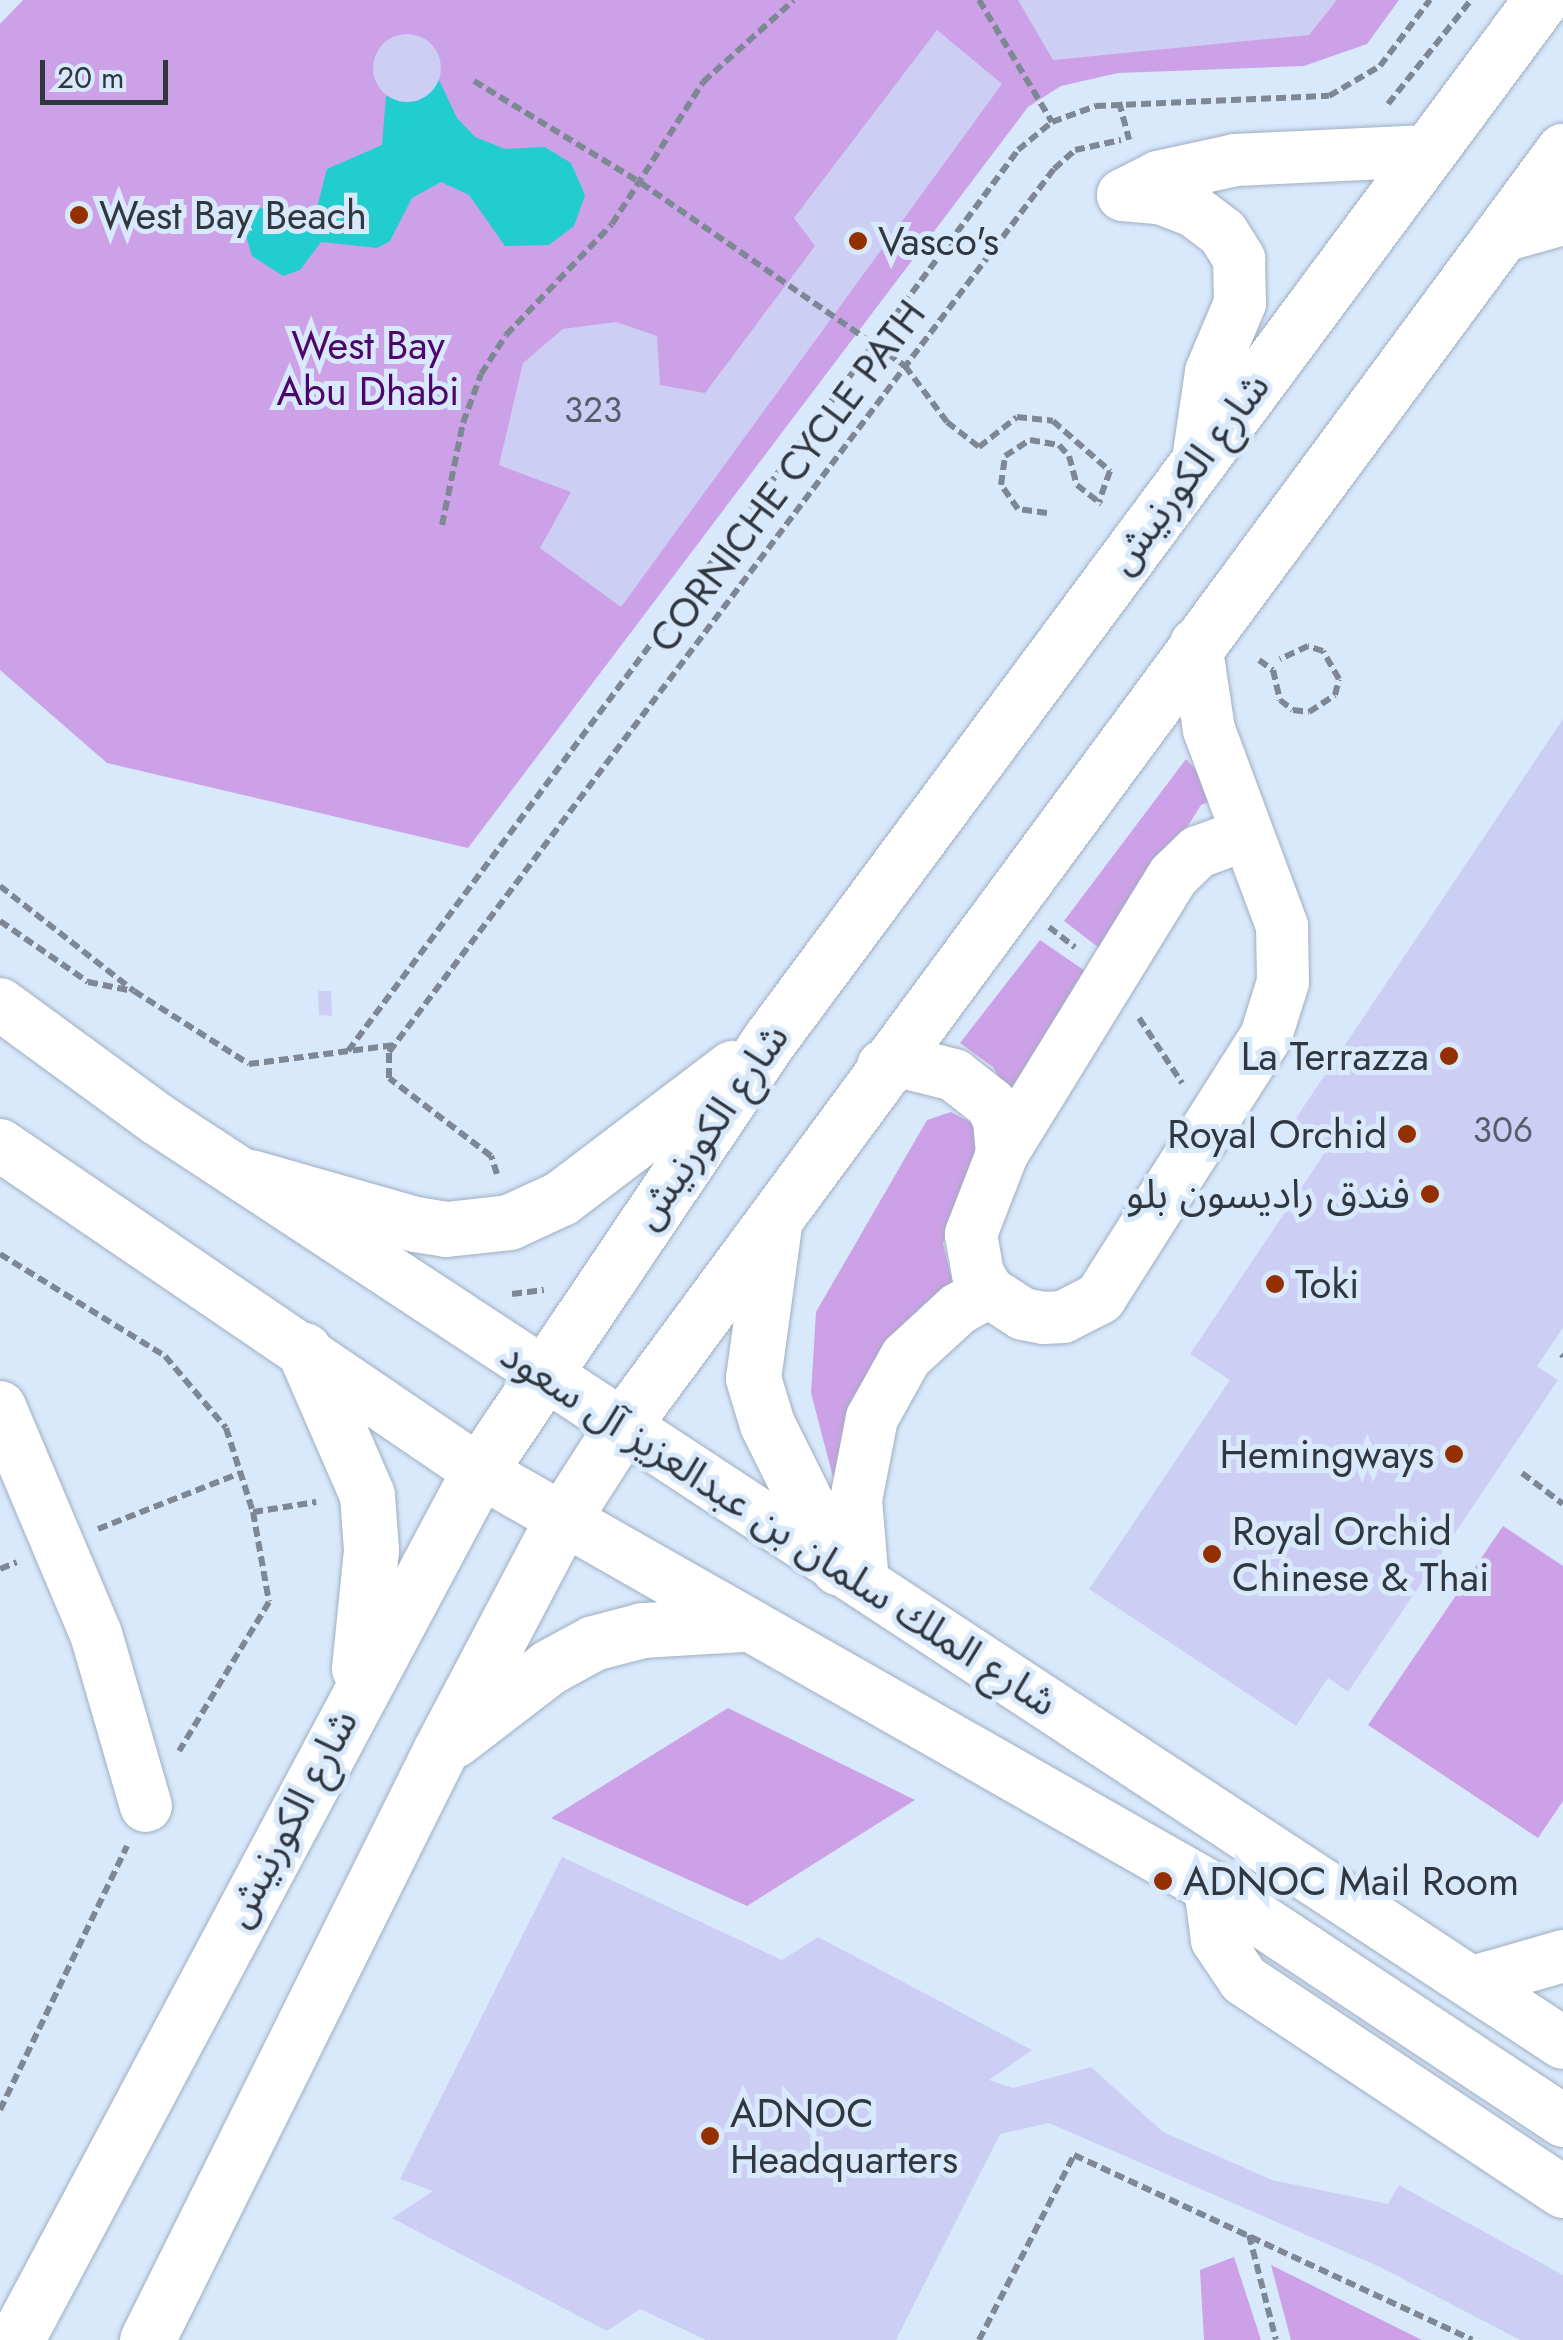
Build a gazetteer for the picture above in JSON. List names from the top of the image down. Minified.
{"streets":{"main road":["شارع الكورنيش"],"street":["شارع الملك سلمان بن عبدالعزيز آل سعود"],"path":["CORNICHE CYCLE PATH"]},"crossings":[["شارع الكورنيش","شارع الملك سلمان بن عبدالعزيز آل سعود"]],"parks":["West Bay Abu Dhabi"],"places":["West Bay Beach","Vasco's","La Terrazza","Royal Orchid","فندق راديسون بلو","Toki","Hemingways","Royal Orchid Chinese & Thai","ADNOC Mail Room","ADNOC Headquarters"],"house_numbers":["323","306"],"scale_bar":"20 m"}
